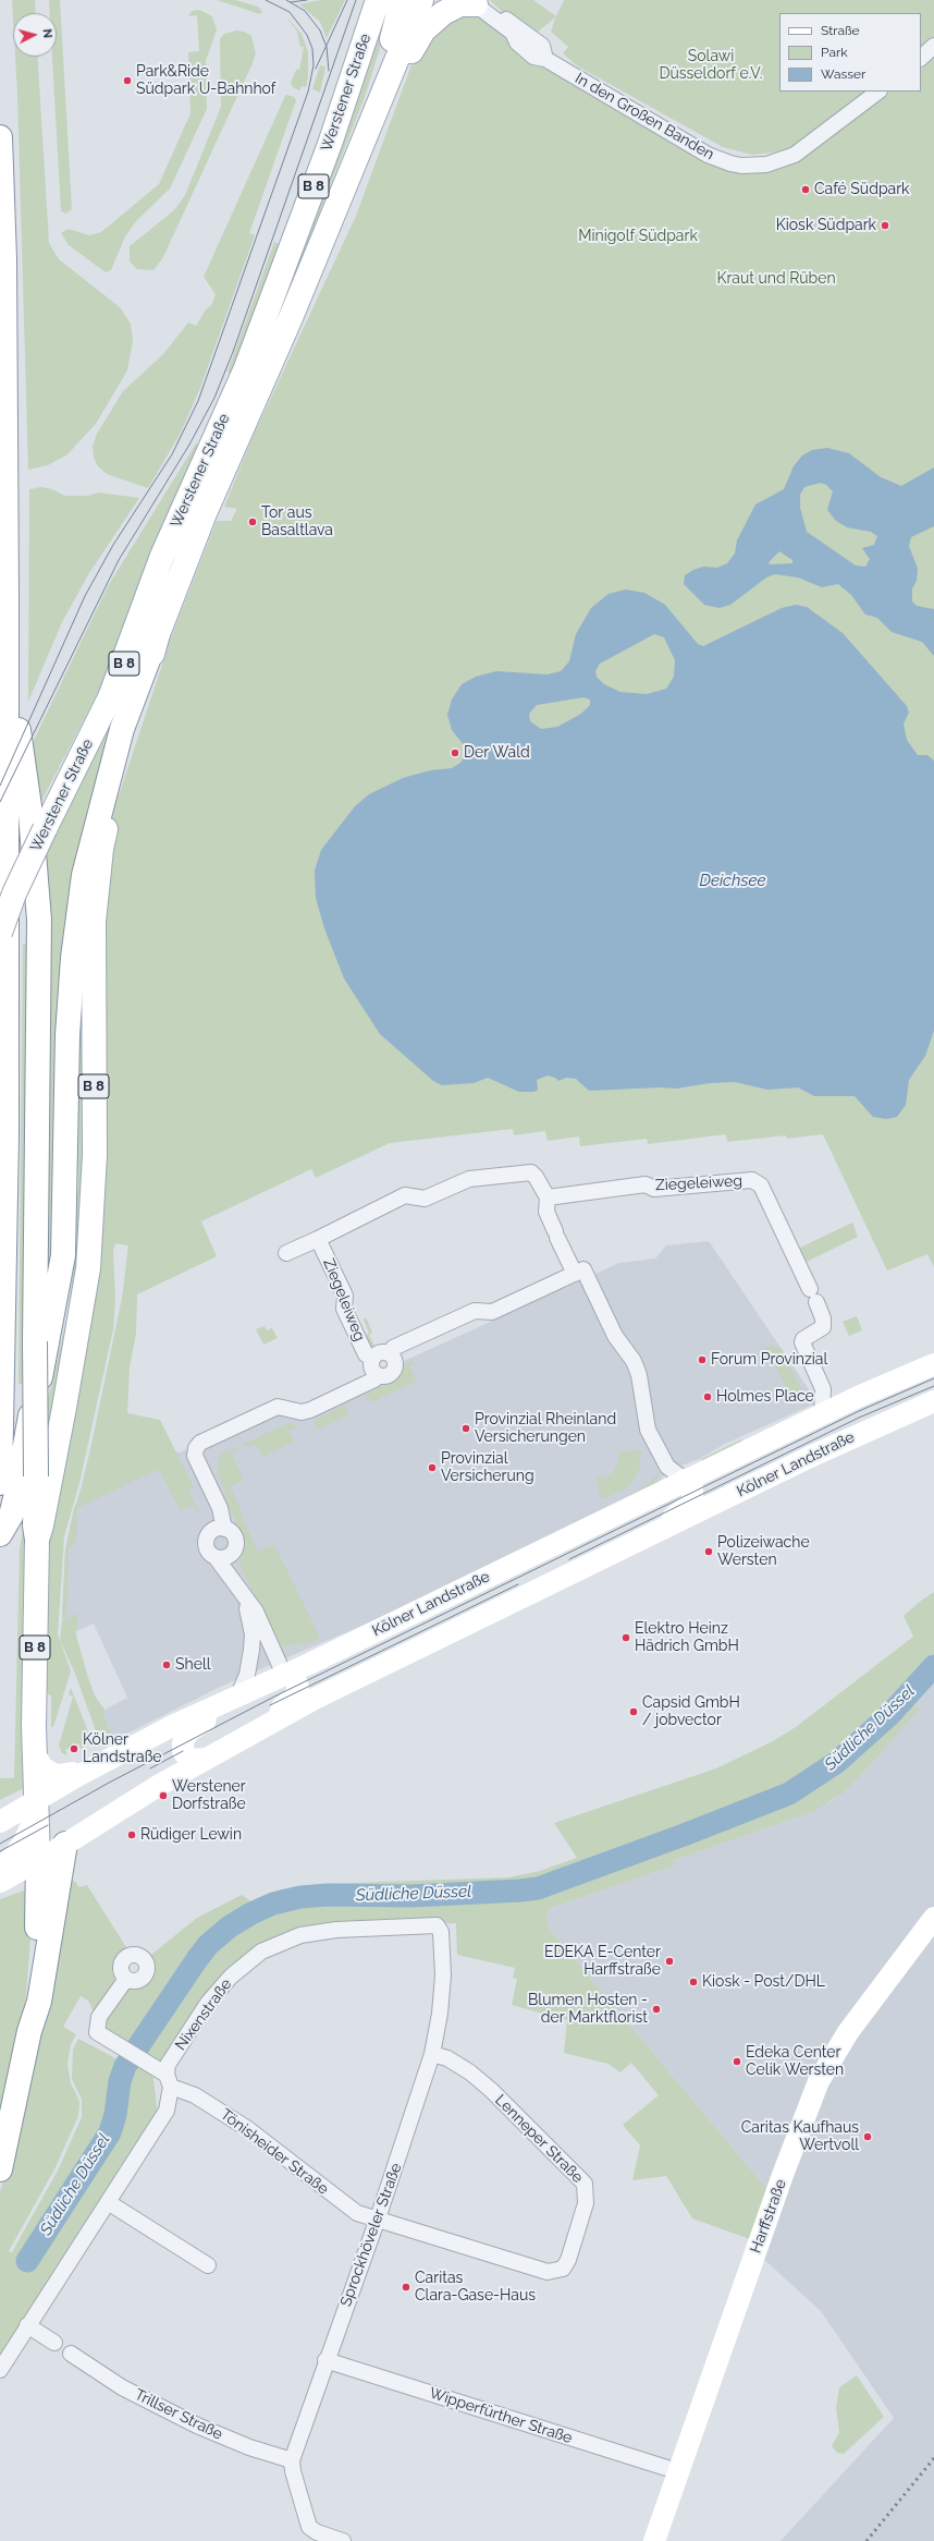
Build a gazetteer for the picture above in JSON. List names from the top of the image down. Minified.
{"streets":{"main road":["Werstener Straße","B 8","Kölner Landstraße","Harffstraße"],"street":["In den Großen Banden","Ziegeleiweg","Nixenstraße","Lenneper Straße","Tönisheider Straße","Sprockhöveler Straße","Trillser Straße","Wipperfürther Straße"]},"crossings":[["Werstener Straße","B 8"],["B 8","Kölner Landstraße"],["Ziegeleiweg","Kölner Landstraße"],["Nixenstraße","Tönisheider Straße"],["Nixenstraße","Sprockhöveler Straße"],["Lenneper Straße","Tönisheider Straße"],["Lenneper Straße","Sprockhöveler Straße"],["Tönisheider Straße","Sprockhöveler Straße"],["Harffstraße","Wipperfürther Straße"],["Sprockhöveler Straße","Trillser Straße"],["Sprockhöveler Straße","Wipperfürther Straße"]],"water":["Deichsee","Südliche Düssel"],"parks":["Solawi Düsseldorf e.V.","Minigolf Südpark","Kraut und Rüben"],"places":["Park&Ride Südpark U-Bahnhof","Café Südpark","Kiosk Südpark","Tor aus Basaltlava","Der Wald","Forum Provinzial","Holmes Place","Provinzial Rheinland Versicherungen","Provinzial Versicherung","Polizeiwache Wersten","Elektro Heinz Hädrich GmbH","Shell","Capsid GmbH / jobvector","Kölner Landstraße","Werstener Dorfstraße","Rüdiger Lewin","EDEKA E-Center Harffstraße","Kiosk - Post/DHL","Blumen Hosten - der Marktflorist","Edeka Center Celik Wersten","Caritas Kaufhaus Wertvoll","Caritas Clara-Gase-Haus"],"legend":["Straße","Park","Wasser"],"north":"right"}
